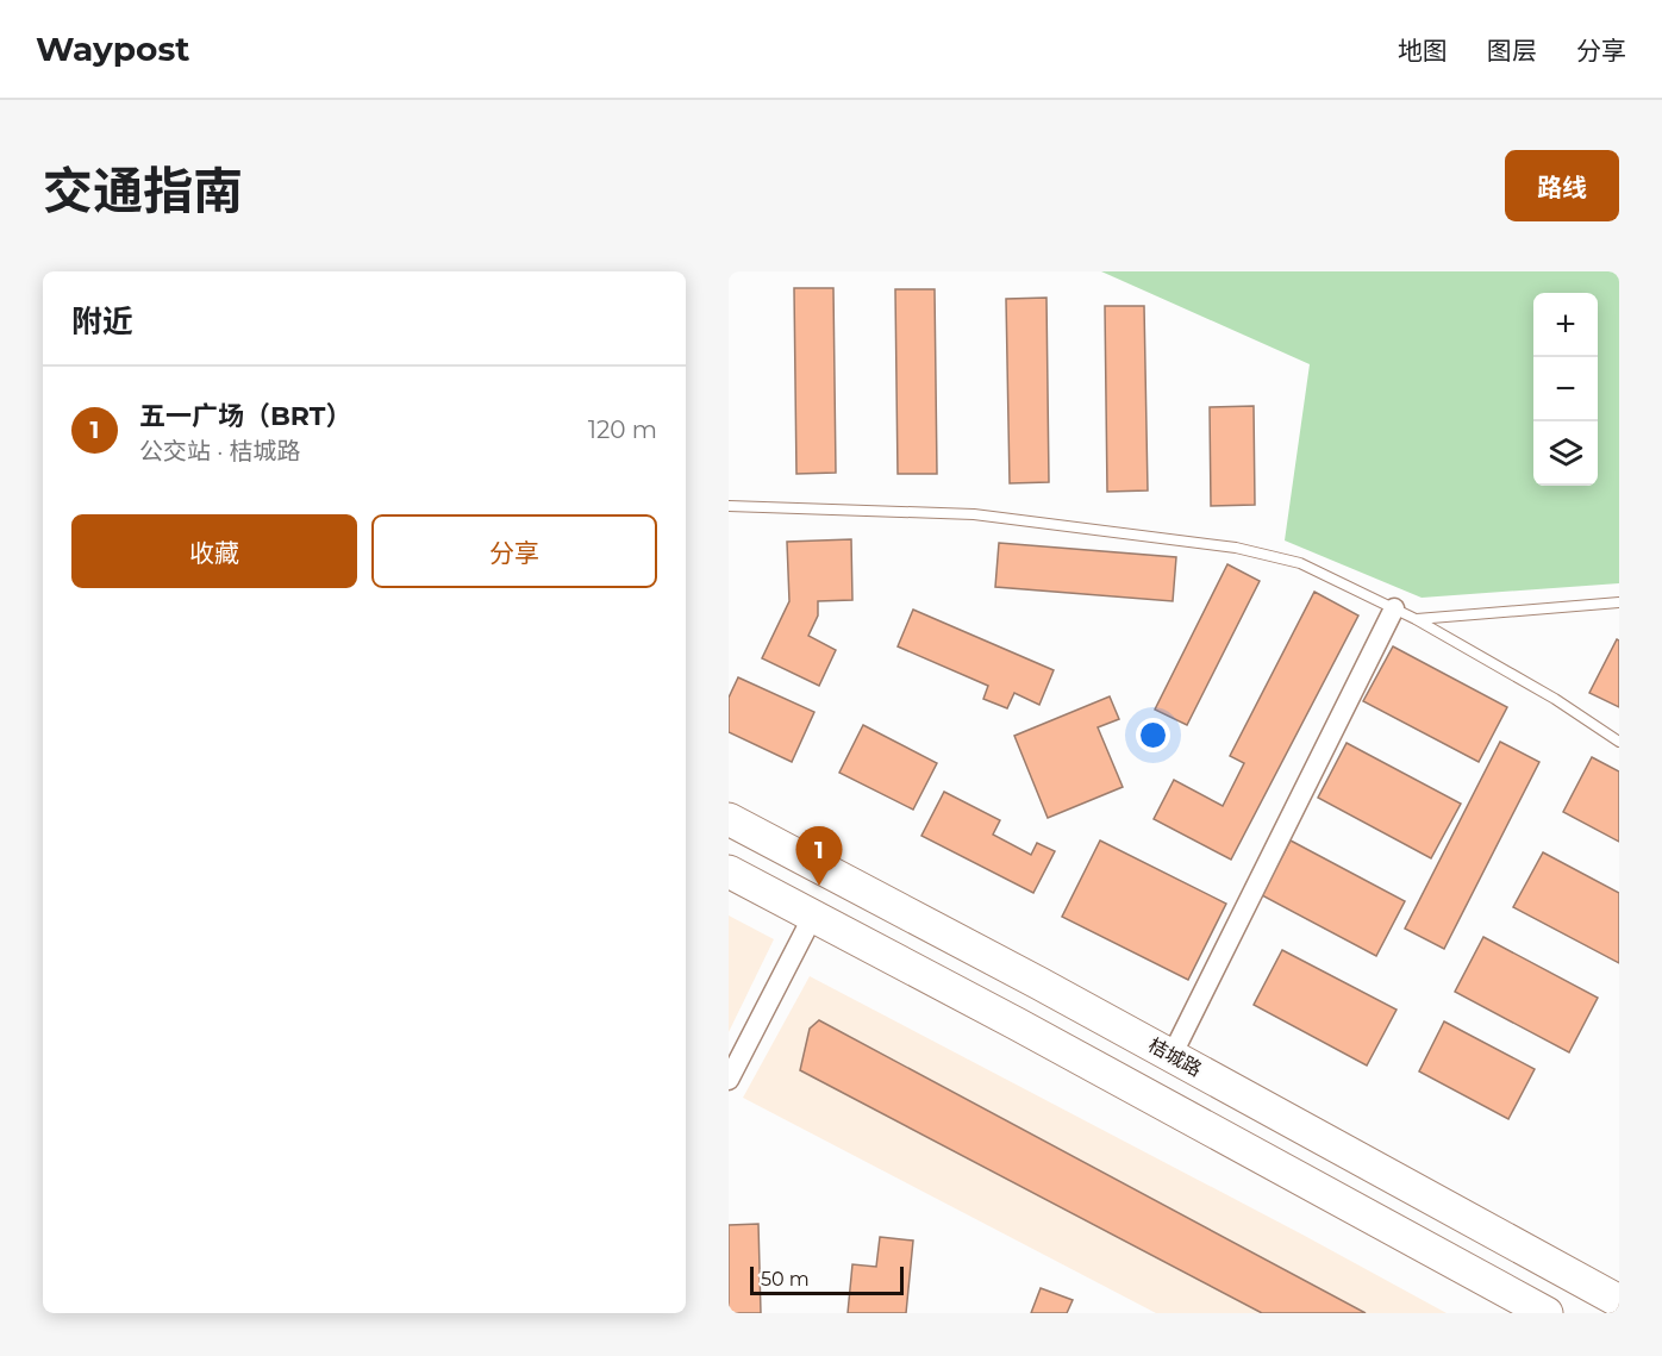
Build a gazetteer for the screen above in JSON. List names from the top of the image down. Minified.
{"streets":{"main road":["桔城路"]},"scale_bar":"50 m","page":{"header":"Waypost","nav":["地图","图层","分享"],"title":"交通指南","buttons":["路线",["收藏","分享"]],"heading":"附近","map_buttons":["+","−"],"list":[{"mark":"1","name":"五一广场（BRT）","note":"公交站 · 桔城路","value":"120 m"}],"pins":"1","scale":"50 m"}}
